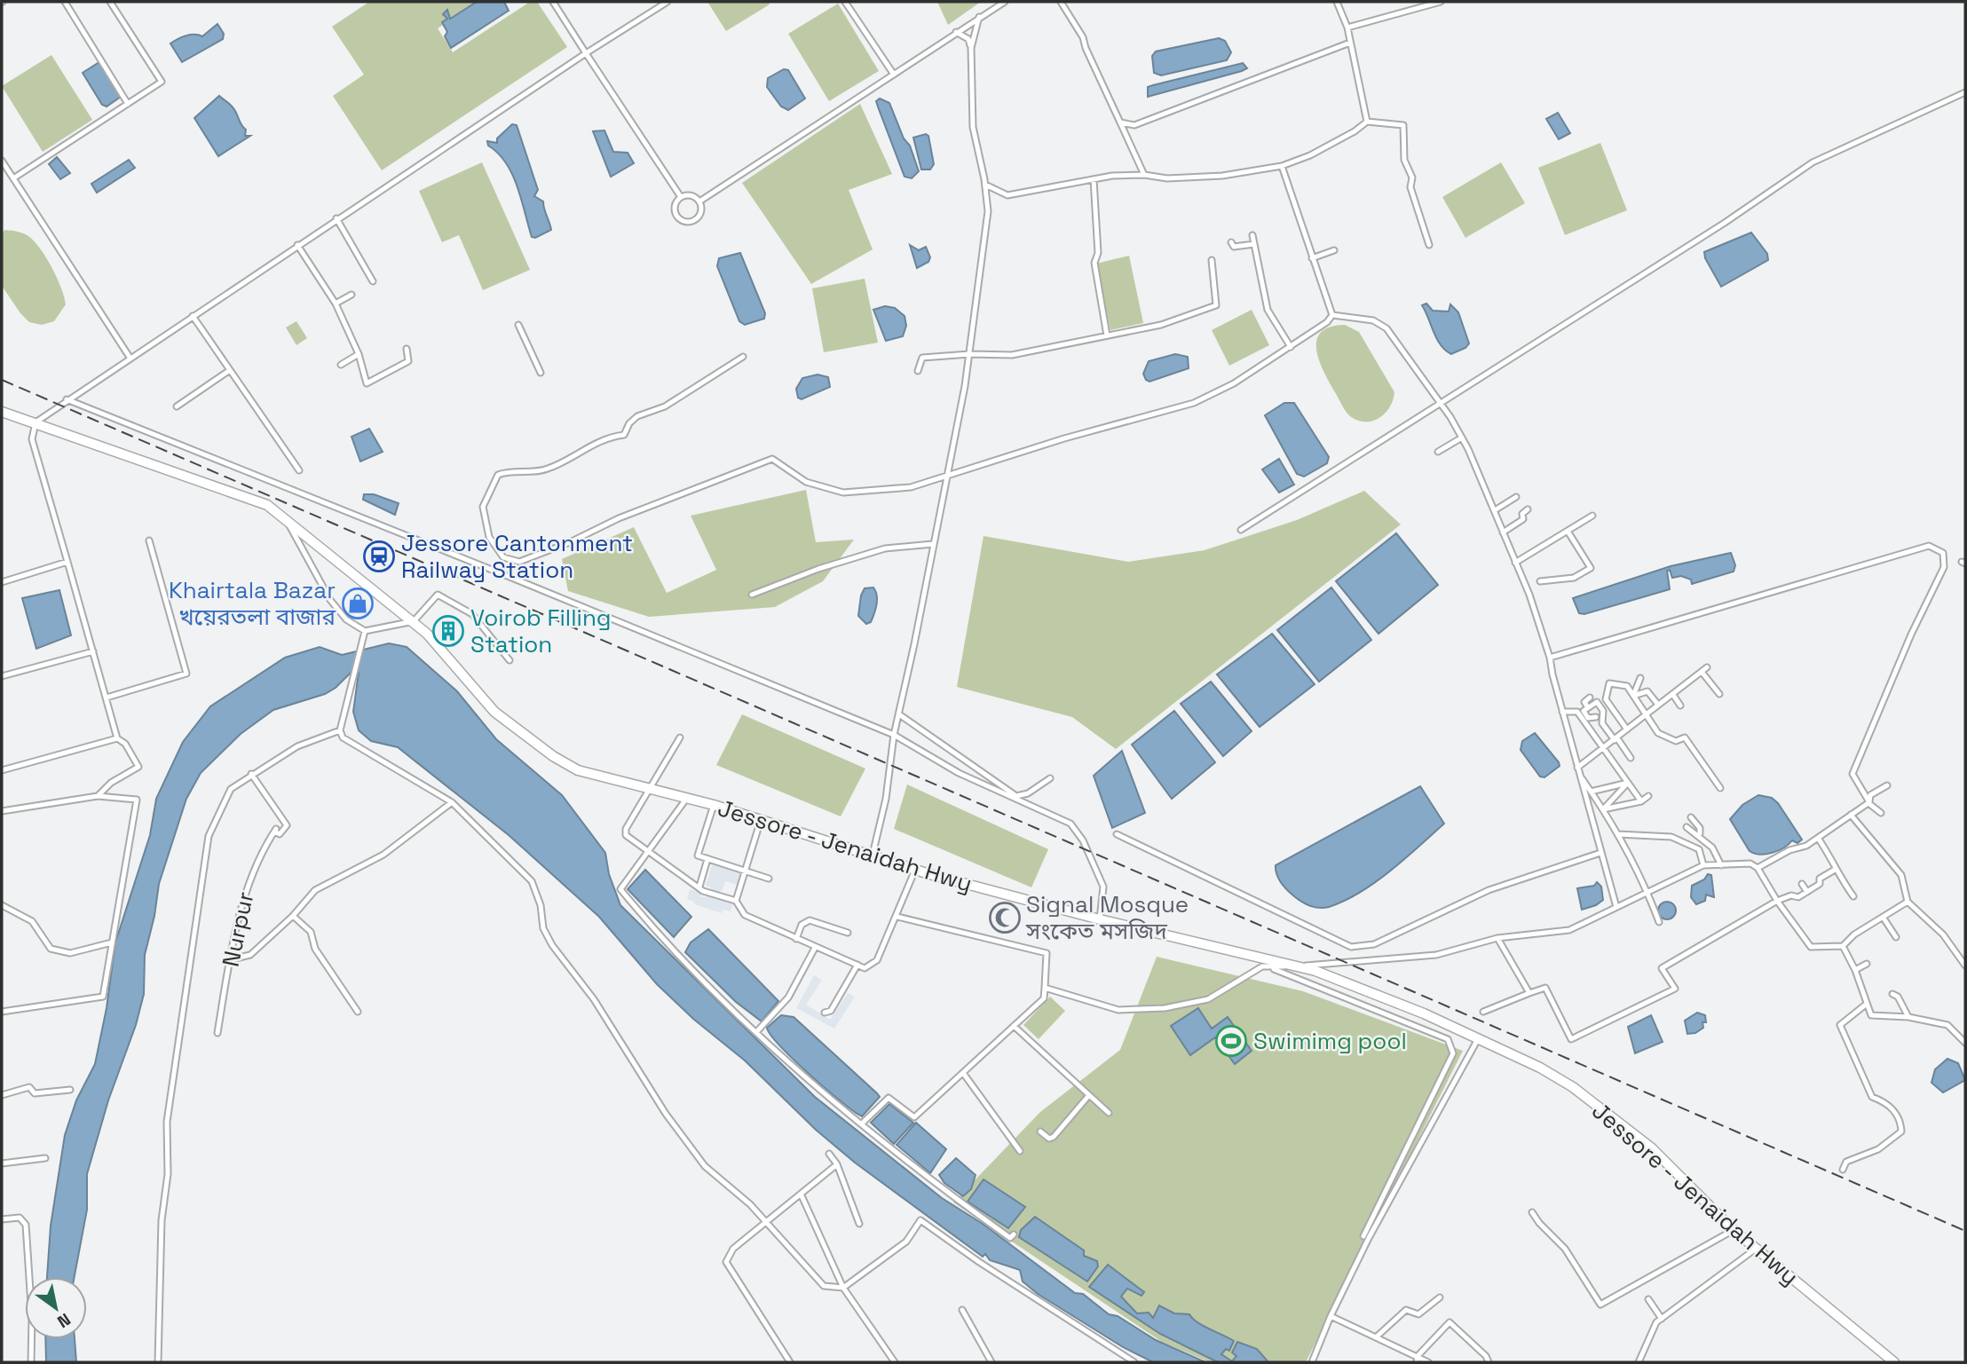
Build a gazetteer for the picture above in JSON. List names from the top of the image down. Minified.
{"streets":{"highway":["Jessore - Jenaidah Hwy"],"street":["Nurpur"]},"places":{"station":["Jessore Cantonment Railway Station"],"shop":["Khairtala Bazar খয়েরতলা বাজার"],"building":["Voirob Filling Station"],"mosque":["Signal Mosque সংকেত মসজিদ"],"sports":["Swimimg pool"]},"north":"bottom right"}
